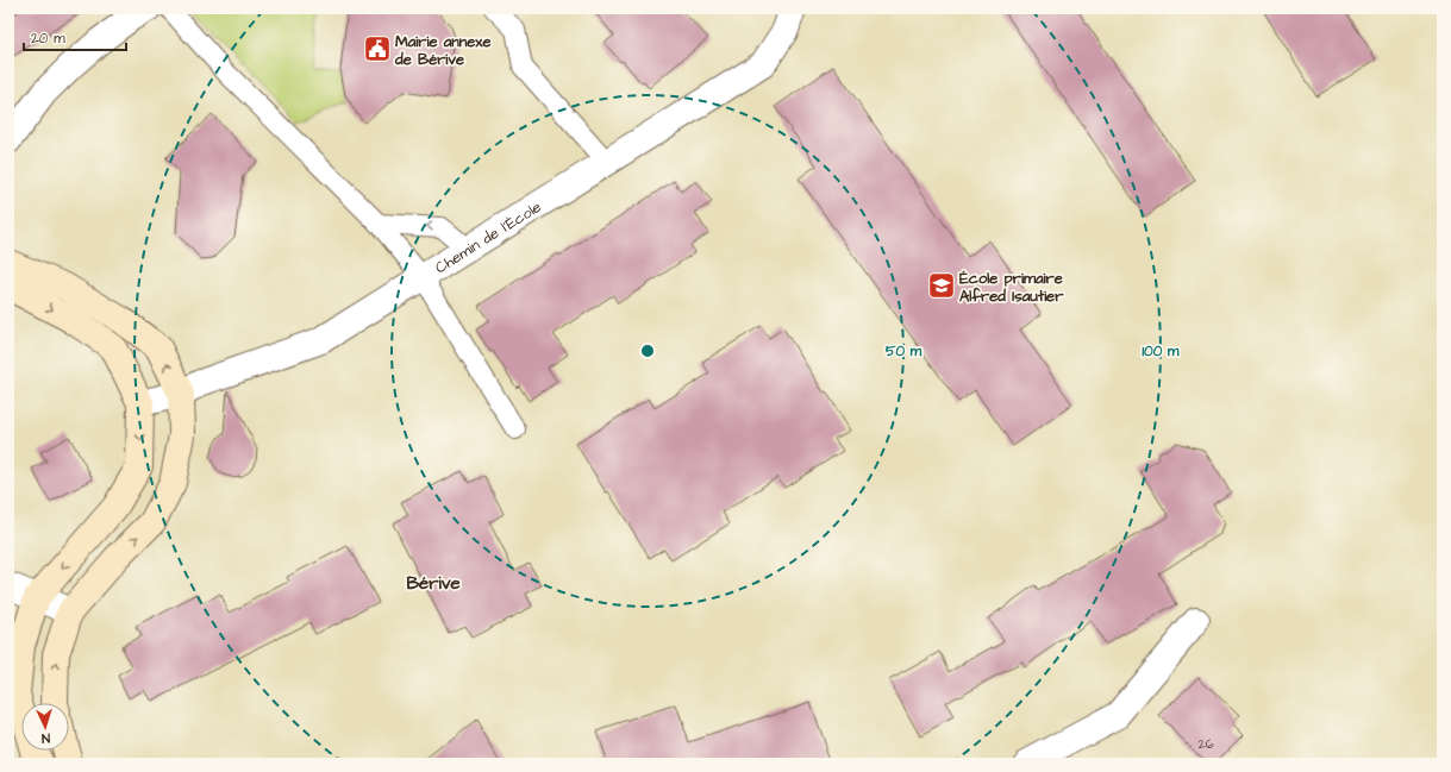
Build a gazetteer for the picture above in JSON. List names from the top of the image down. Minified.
{"streets":{"street":["Chemin de l'École"]},"districts":["Bérive"],"places":{"public building":["Mairie annexe de Bérive"],"school or university":["École primaire Alfred Isautier"]},"house_numbers":["26"],"scale_bar":"20 m","north":"bottom","rings":["50 m","100 m"]}
